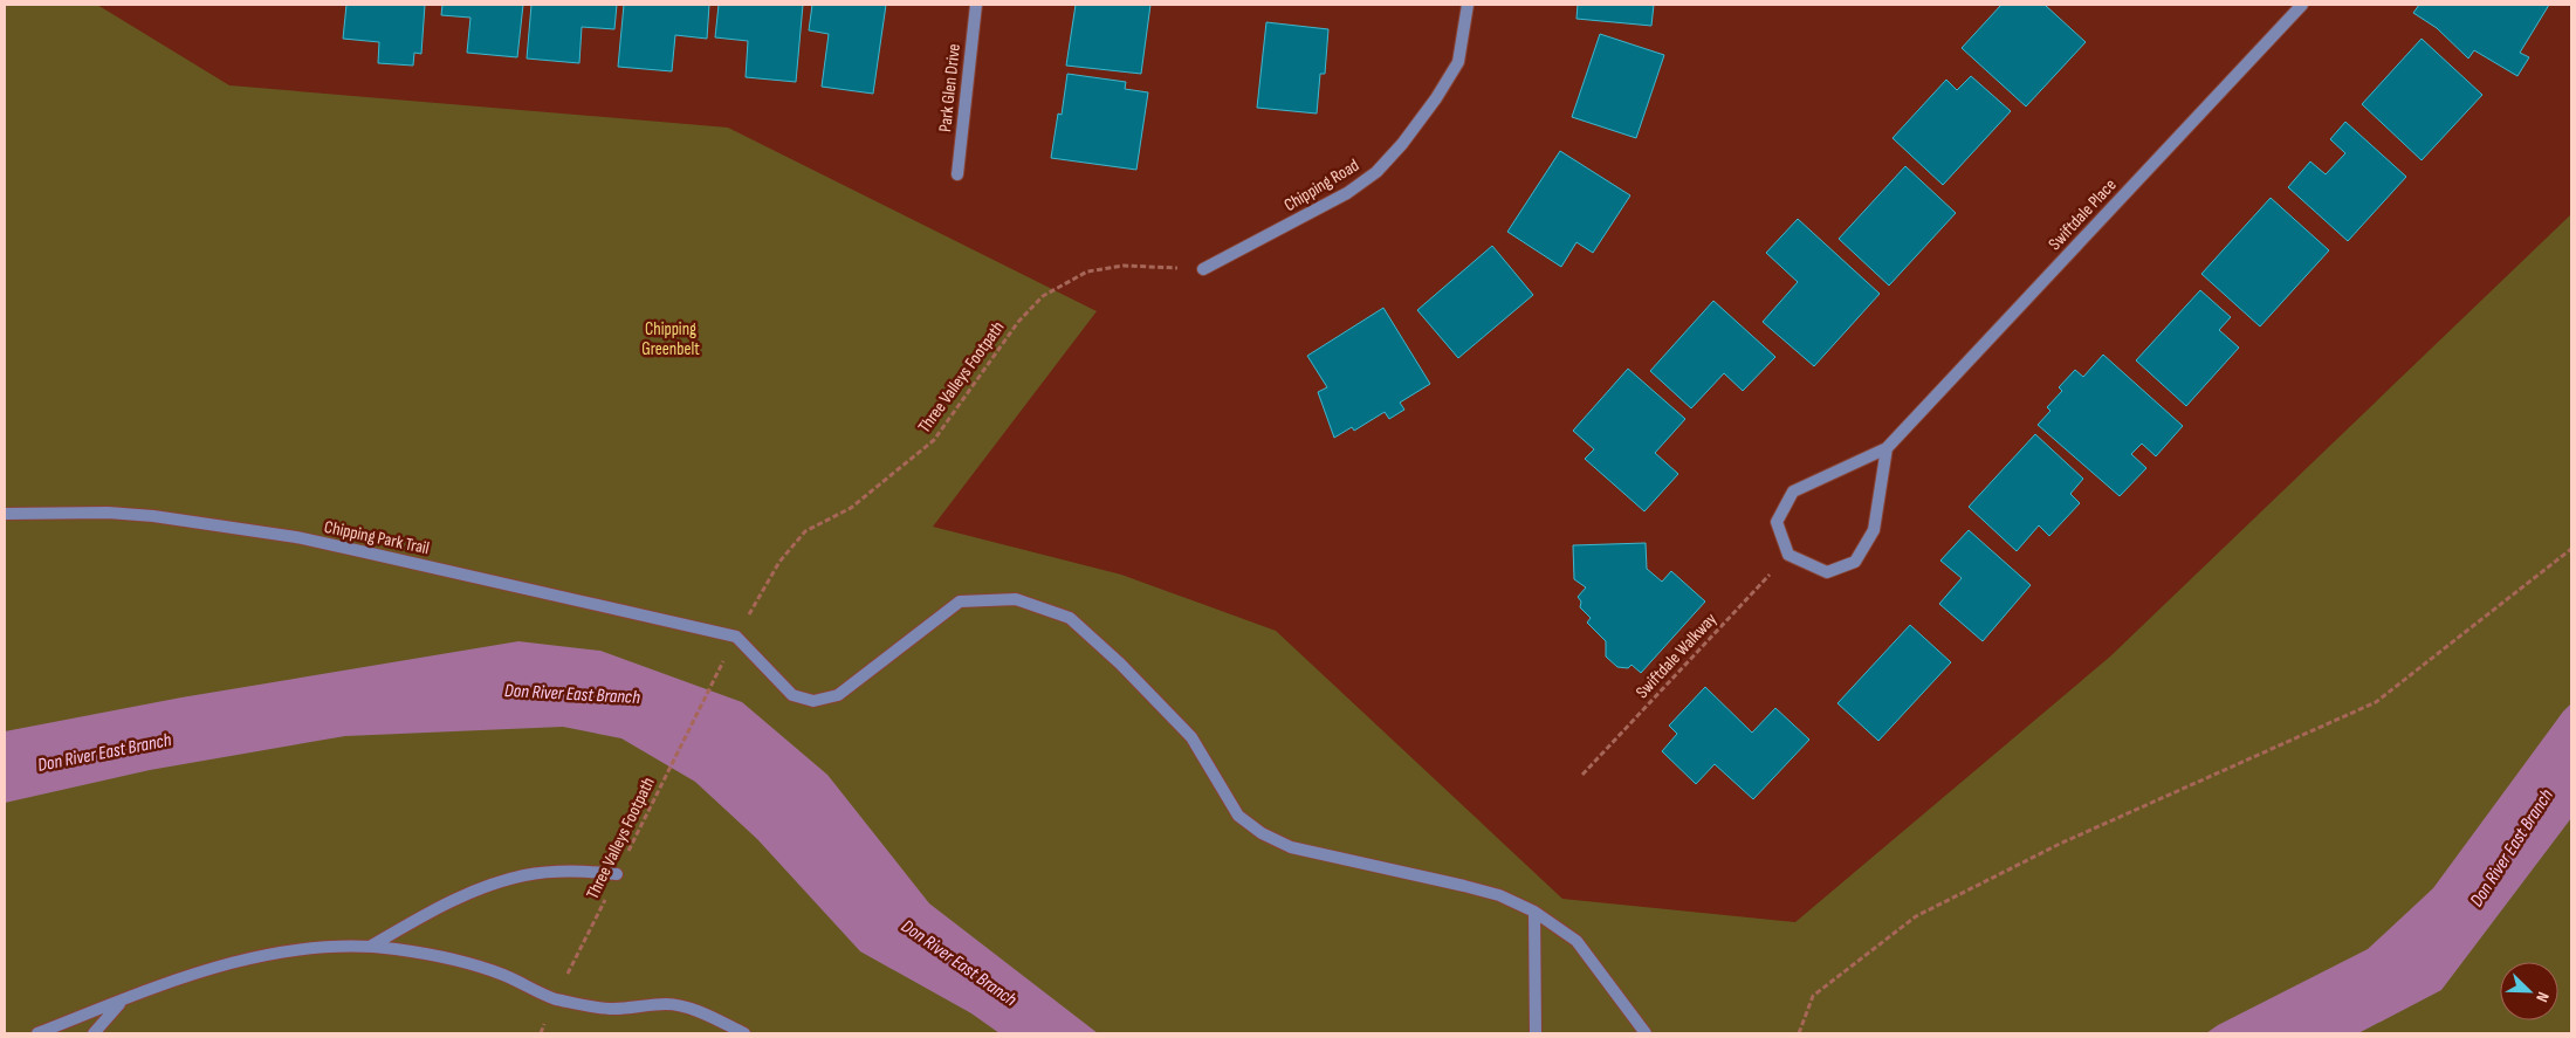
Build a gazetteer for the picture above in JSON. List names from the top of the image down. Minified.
{"streets":{"street":["Park Glen Drive","Chipping Road","Swiftdale Place","Chipping Park Trail"],"path":["Three Valleys Footpath","Swiftdale Walkway"]},"crossings":[["Chipping Road","Three Valleys Footpath"],["Swiftdale Place","Swiftdale Walkway"],["Three Valleys Footpath","Chipping Park Trail"]],"water":["Don River East Branch"],"parks":["Chipping Greenbelt"],"north":"bottom right"}
